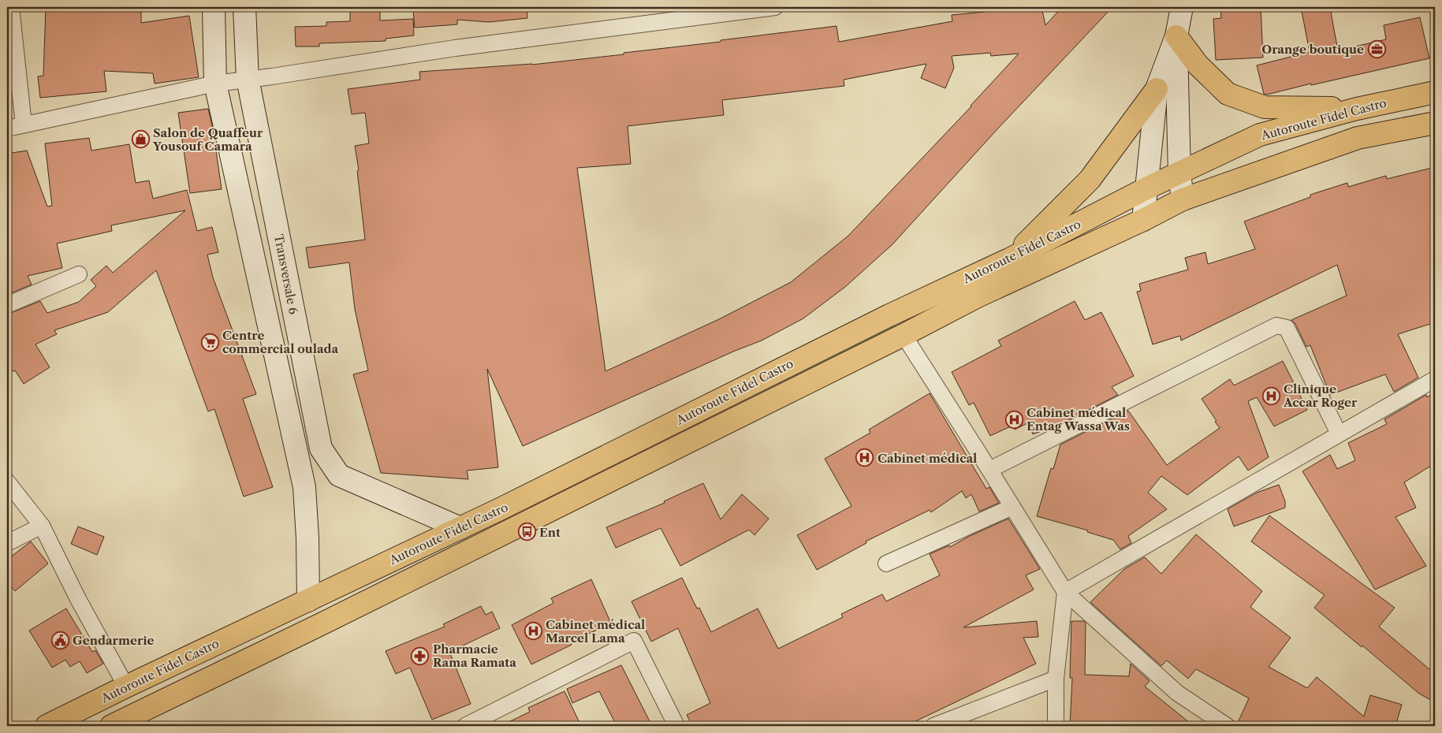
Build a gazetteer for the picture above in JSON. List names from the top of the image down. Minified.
{"streets":{"highway":["Autoroute Fidel Castro"],"main road":["Transversale 6"]},"crossings":[["Autoroute Fidel Castro","Transversale 6"]],"places":{"office":["Orange boutique"],"shop":["Salon de Quaffeur Yousouf Camara"],"supermarket":["Centre commercial oulada"],"hospital":["Clinique Accar Roger","Cabinet médical Entag Wassa Was","Cabinet médical","Cabinet médical Marcel Lama"],"bus stop":["Ent"],"public building":["Gendarmerie"],"pharmacy":["Pharmacie Rama Ramata"]}}
